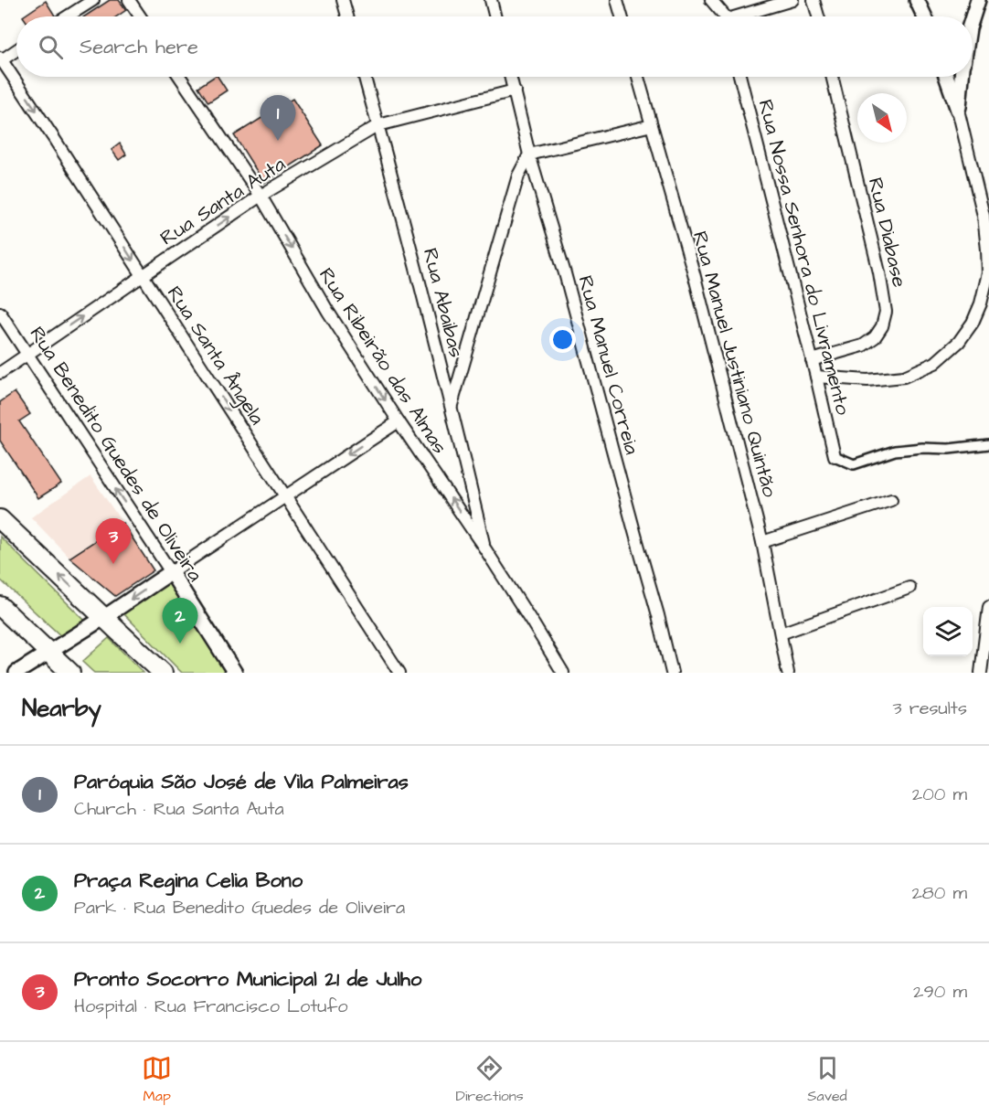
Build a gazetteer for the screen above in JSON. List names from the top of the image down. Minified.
{"streets":{"street":["Rua Santa Auta","Rua Diabase","Rua Nossa Senhora do Livramento","Rua Abaibas","Rua Santa Ângela","Rua Ribeirão das Almas","Rua Manuel Justiniano Quintão","Rua Manuel Correia","Rua Benedito Guedes de Oliveira"]},"crossings":[["Rua Santa Auta","Rua Abaibas"],["Rua Santa Auta","Rua Santa Ângela"],["Rua Santa Auta","Rua Ribeirão das Almas"],["Rua Santa Auta","Rua Manuel Correia"],["Rua Santa Auta","Rua Benedito Guedes de Oliveira"],["Rua Diabase","Rua Nossa Senhora do Livramento"],["Rua Abaibas","Rua Ribeirão das Almas"]],"one_way":["Rua Santa Auta","Rua Santa Ângela","Rua Benedito Guedes de Oliveira"],"north":"bottom right","page":{"search":"Search here","pins":["1","3","2"],"heading":["Nearby","3 results"],"list":[{"mark":"1","name":"Paróquia São José de Vila Palmeiras","note":"Church · Rua Santa Auta","value":"200 m"},{"mark":"2","name":"Praça Regina Celia Bono","note":"Park · Rua Benedito Guedes de Oliveira","value":"280 m"},{"mark":"3","name":"Pronto Socorro Municipal 21 de Julho","note":"Hospital · Rua Francisco Lotufo","value":"290 m"}],"nav":["Map","Directions","Saved"]}}
